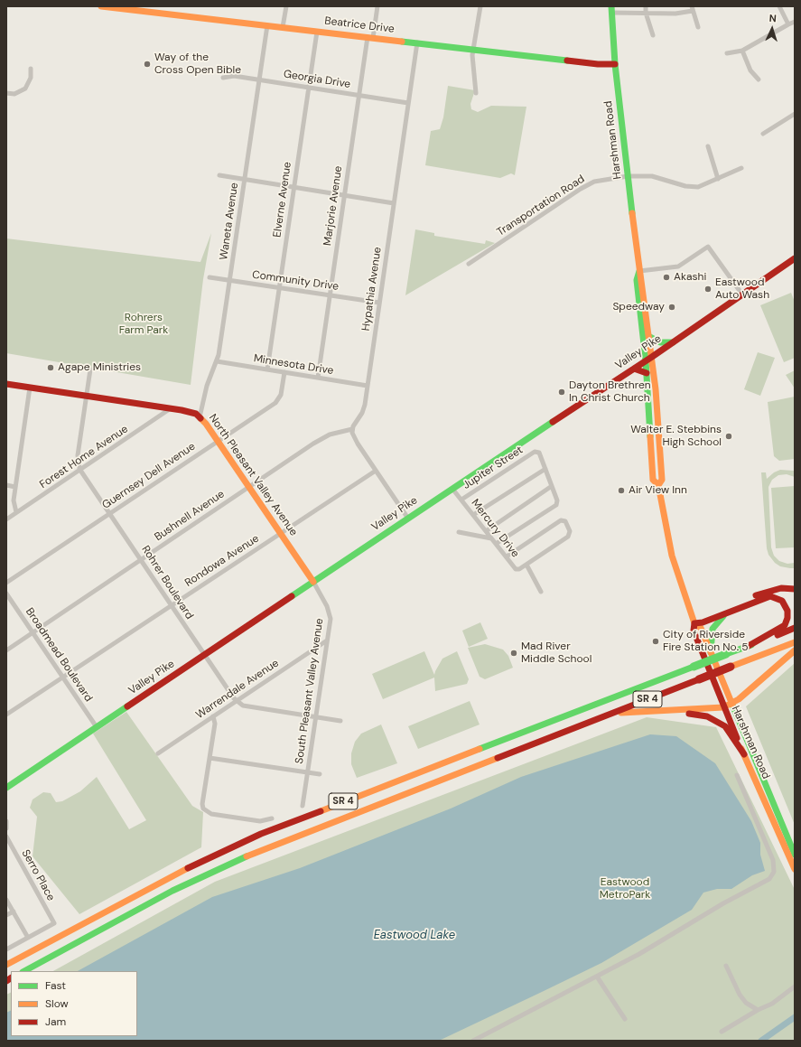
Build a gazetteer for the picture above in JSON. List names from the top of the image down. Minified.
{"streets":{"main road":["Beatrice Drive","Harshman Road","Valley Pike","North Pleasant Valley Avenue","SR 4"],"street":["Georgia Drive","Elverne Avenue","Marjorie Avenue","Transportation Road","Waneta Avenue","Community Drive","Hypathia Avenue","Minnesota Drive","Forest Home Avenue","Jupiter Street","Guernsey Dell Avenue","Bushnell Avenue","Mercury Drive","Rondowa Avenue","Rohrer Boulevard","Broadmead Boulevard","Warrendale Avenue","South Pleasant Valley Avenue","Serro Place"]},"crossings":[["Beatrice Drive","Harshman Road"],["Beatrice Drive","Elverne Avenue"],["Beatrice Drive","Marjorie Avenue"],["Beatrice Drive","Waneta Avenue"],["Beatrice Drive","Hypathia Avenue"],["Georgia Drive","Elverne Avenue"],["Georgia Drive","Marjorie Avenue"],["Georgia Drive","Waneta Avenue"],["Georgia Drive","Hypathia Avenue"],["Harshman Road","Transportation Road"],["Harshman Road","Valley Pike"],["Elverne Avenue","Community Drive"],["Elverne Avenue","Minnesota Drive"],["Marjorie Avenue","Community Drive"],["Marjorie Avenue","Minnesota Drive"],["Waneta Avenue","Community Drive"],["Waneta Avenue","Minnesota Drive"],["Waneta Avenue","North Pleasant Valley Avenue"],["Community Drive","Hypathia Avenue"],["Hypathia Avenue","Minnesota Drive"],["Hypathia Avenue","Bushnell Avenue"],["Valley Pike","North Pleasant Valley Avenue"],["Valley Pike","Mercury Drive"],["Valley Pike","Rohrer Boulevard"],["Valley Pike","Broadmead Boulevard"],["Valley Pike","South Pleasant Valley Avenue"],["Minnesota Drive","Guernsey Dell Avenue"],["Forest Home Avenue","North Pleasant Valley Avenue"],["Forest Home Avenue","Rohrer Boulevard"],["Jupiter Street","Mercury Drive"],["North Pleasant Valley Avenue","Guernsey Dell Avenue"],["North Pleasant Valley Avenue","Bushnell Avenue"],["North Pleasant Valley Avenue","Rondowa Avenue"],["North Pleasant Valley Avenue","Rohrer Boulevard"],["North Pleasant Valley Avenue","South Pleasant Valley Avenue"],["Guernsey Dell Avenue","Rohrer Boulevard"],["Bushnell Avenue","Rohrer Boulevard"],["Bushnell Avenue","Broadmead Boulevard"],["Rondowa Avenue","Rohrer Boulevard"],["Rondowa Avenue","Broadmead Boulevard"],["Rohrer Boulevard","Warrendale Avenue"],["Warrendale Avenue","South Pleasant Valley Avenue"]],"water":["Eastwood Lake"],"parks":["Rohrers Farm Park","Eastwood MetroPark"],"places":["Way of the Cross Open Bible","Akashi","Eastwood Auto Wash","Speedway","Agape Ministries","Dayton Brethren In Christ Church","Walter E. Stebbins High School","Air View Inn","City of Riverside Fire Station No. 5","Mad River Middle School"],"legend":["Fast","Slow","Jam"],"north":"top"}
